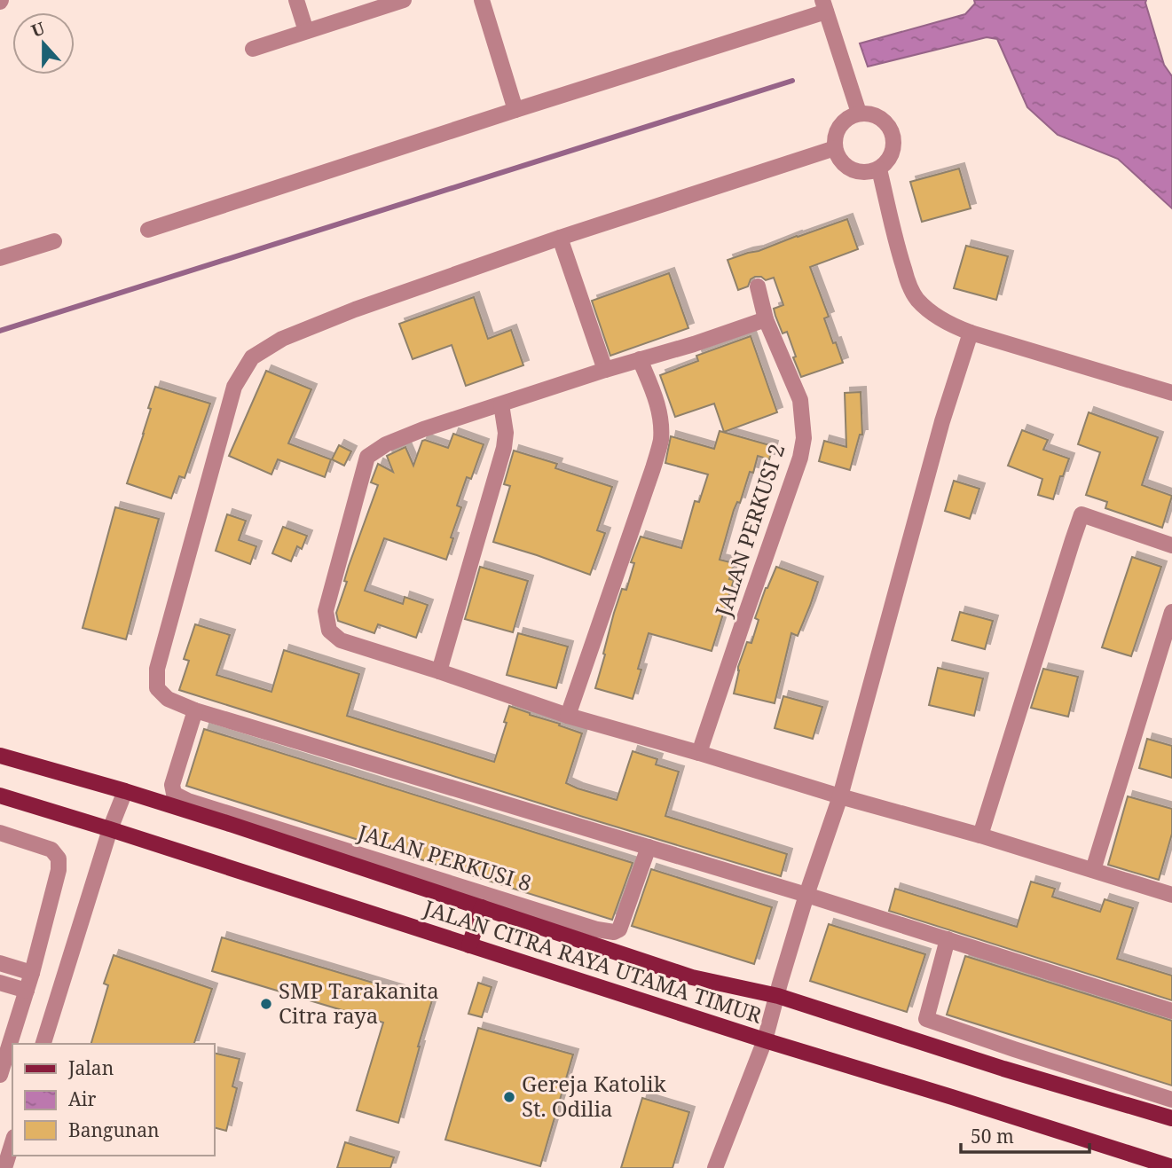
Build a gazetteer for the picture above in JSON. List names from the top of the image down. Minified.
{"streets":{"main road":["JALAN CITRA RAYA UTAMA TIMUR"],"street":["JALAN PERKUSI 2","JALAN PERKUSI 8"]},"places":["SMP Tarakanita Citra raya","Gereja Katolik St. Odilia"],"legend":["Jalan","Air","Bangunan"],"scale_bar":"50 m","north":"top"}
